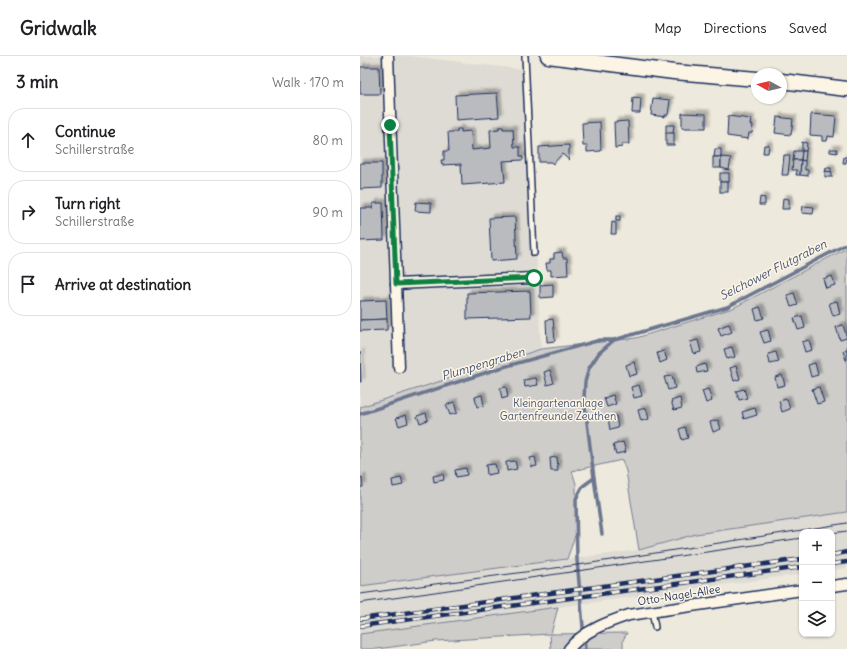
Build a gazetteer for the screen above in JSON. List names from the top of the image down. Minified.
{"streets":{"street":["Otto-Nagel-Allee"]},"water":["Selchower Flutgraben","Plumpengraben"],"parks":["Kleingartenanlage Gartenfreunde Zeuthen"],"north":"left","page":{"header":"Gridwalk","nav":["Map","Directions","Saved"],"heading":["3 min","Walk · 170 m"],"list":[["Continue","Schillerstraße","80 m"],["Turn right","Schillerstraße","90 m"],"Arrive at destination"],"map_buttons":["+","−"]}}
